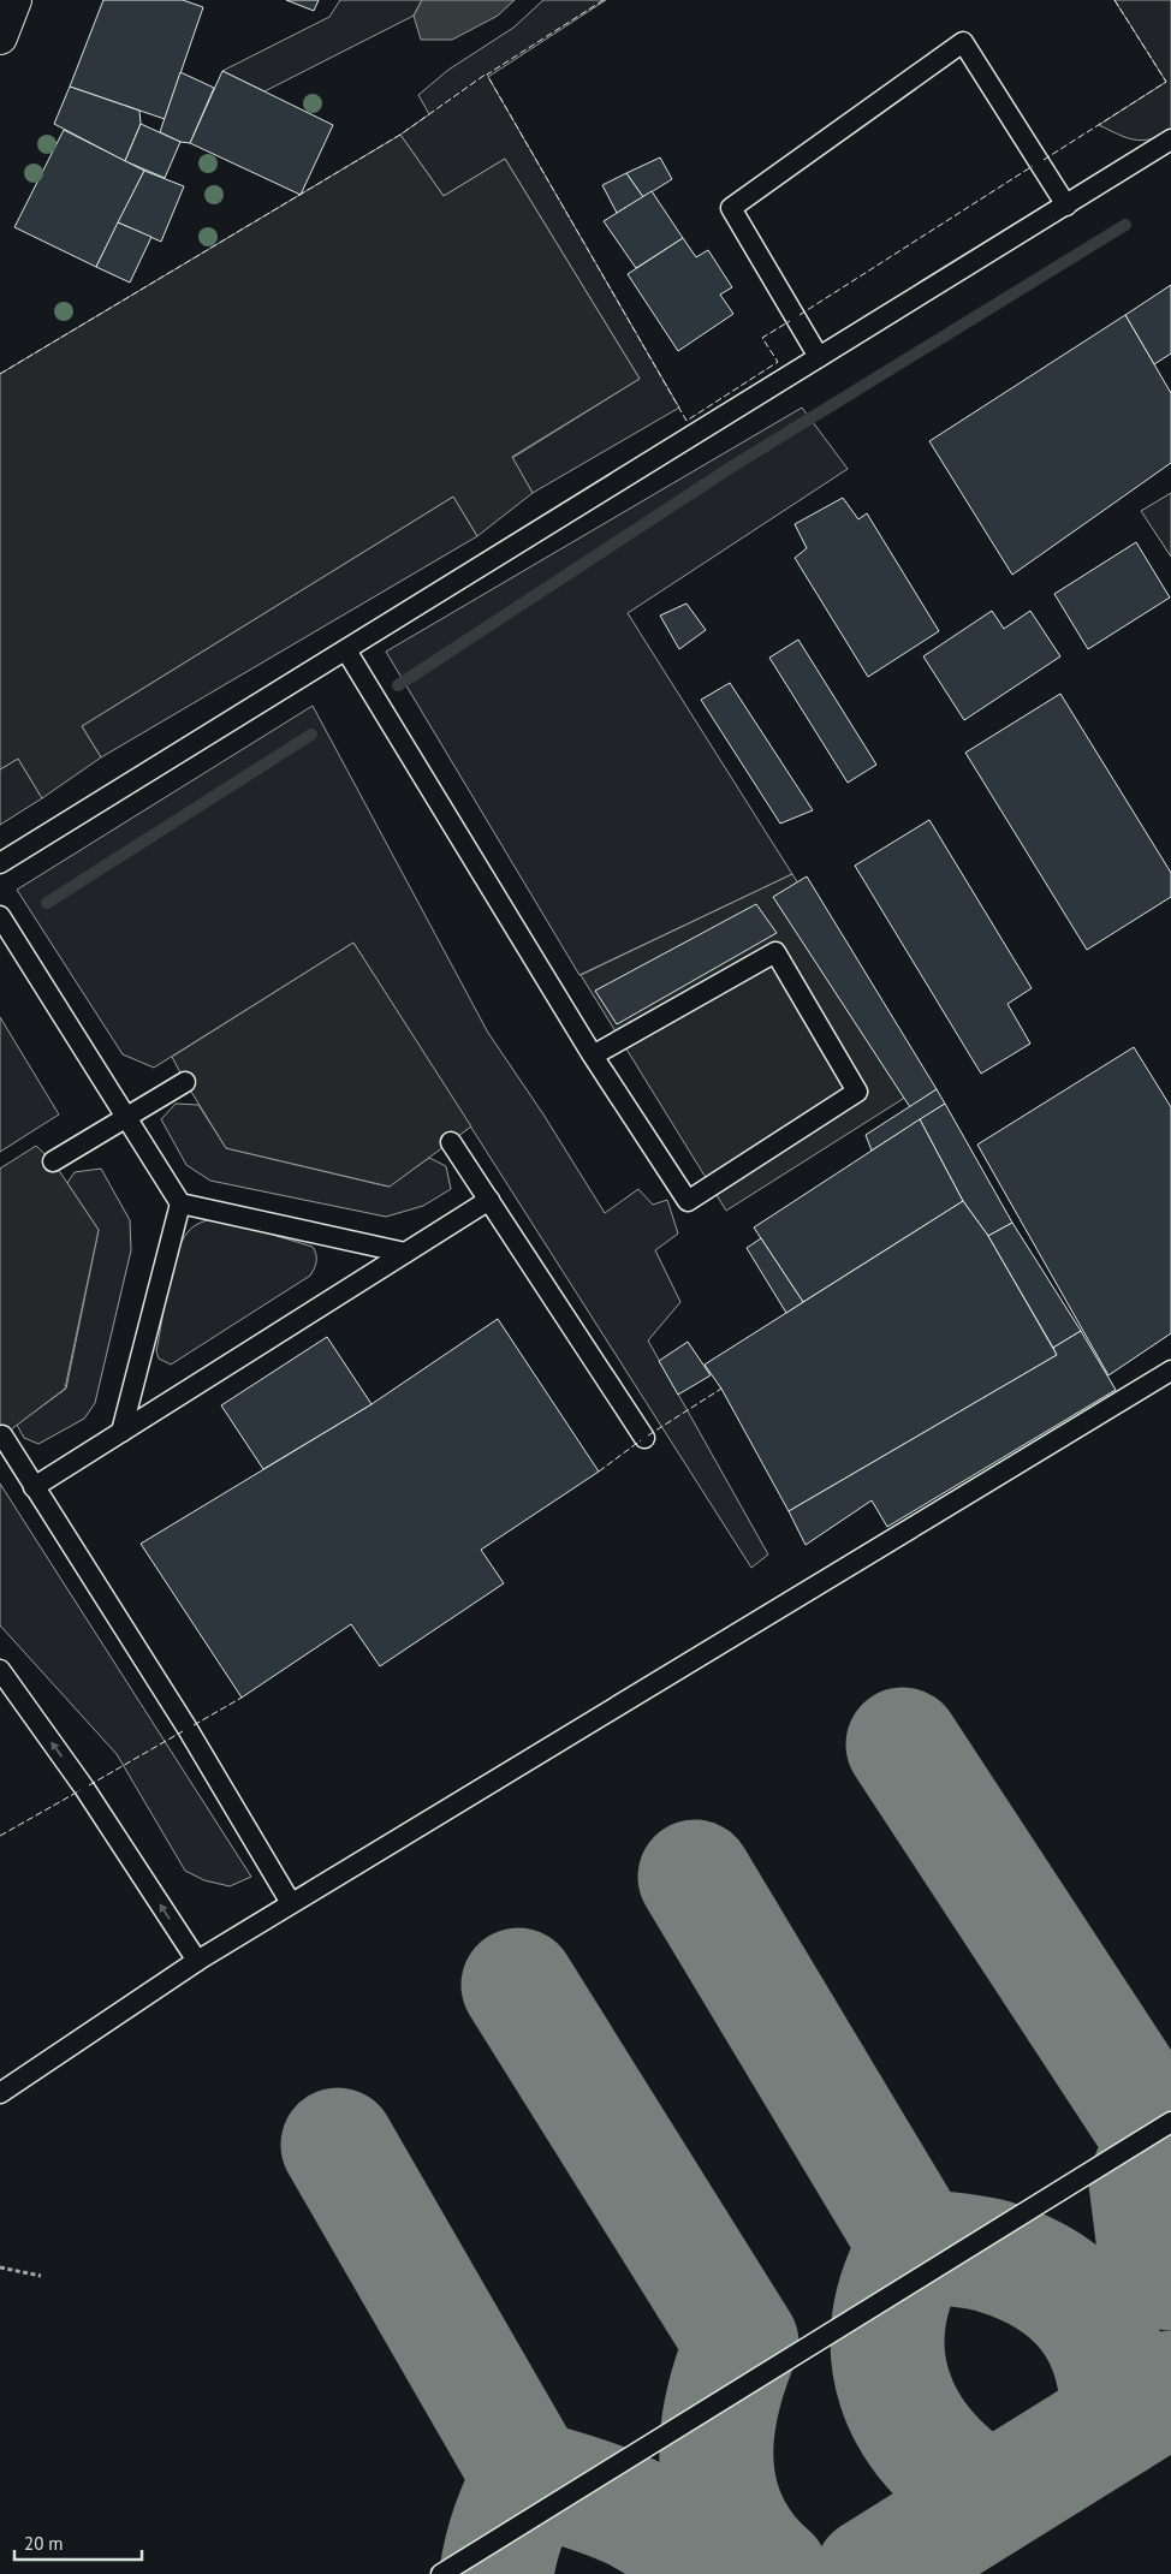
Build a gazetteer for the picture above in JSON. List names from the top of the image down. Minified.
{"scale_bar":"20 m"}
